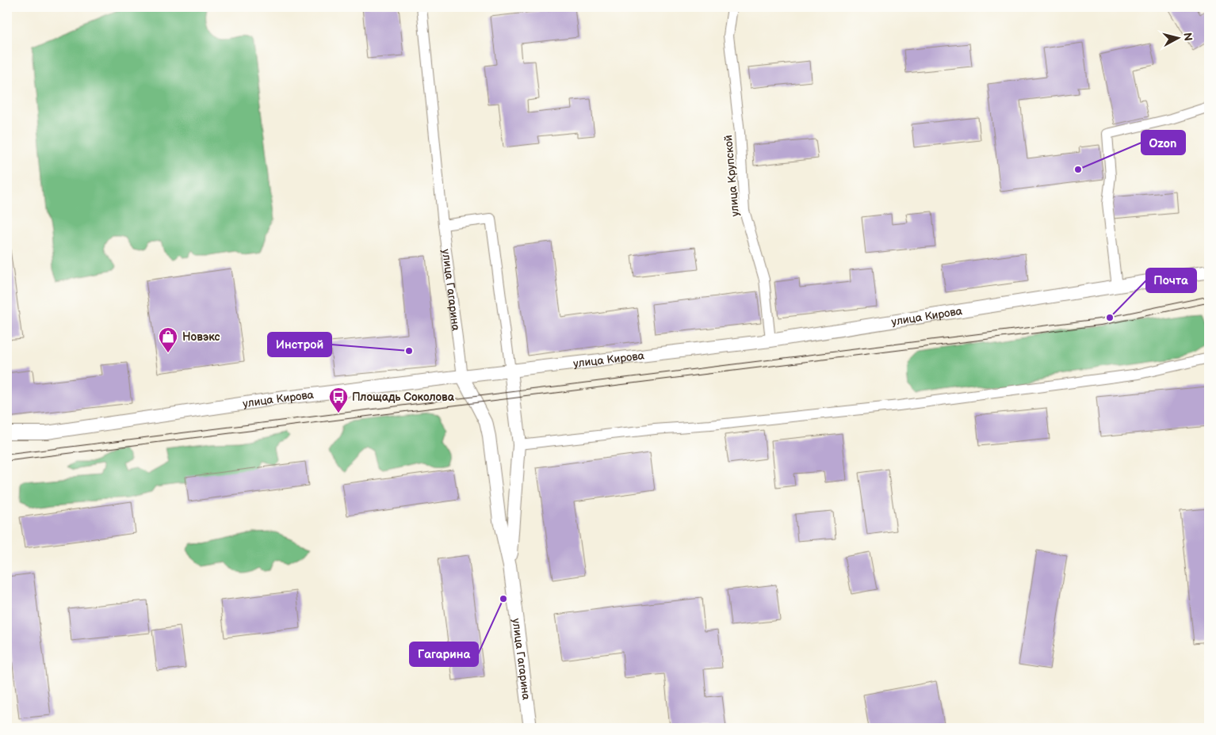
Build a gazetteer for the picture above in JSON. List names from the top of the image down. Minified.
{"streets":{"street":["улица Крупской","улица Гагарина","улица Кирова"]},"crossings":[["улица Крупской","улица Кирова"],["улица Гагарина","улица Кирова"]],"places":{"other":["Ozon","Почта","Инстрой","Гагарина"],"shop":["Новэкс"],"bus stop":["Площадь Соколова"]},"north":"right"}
